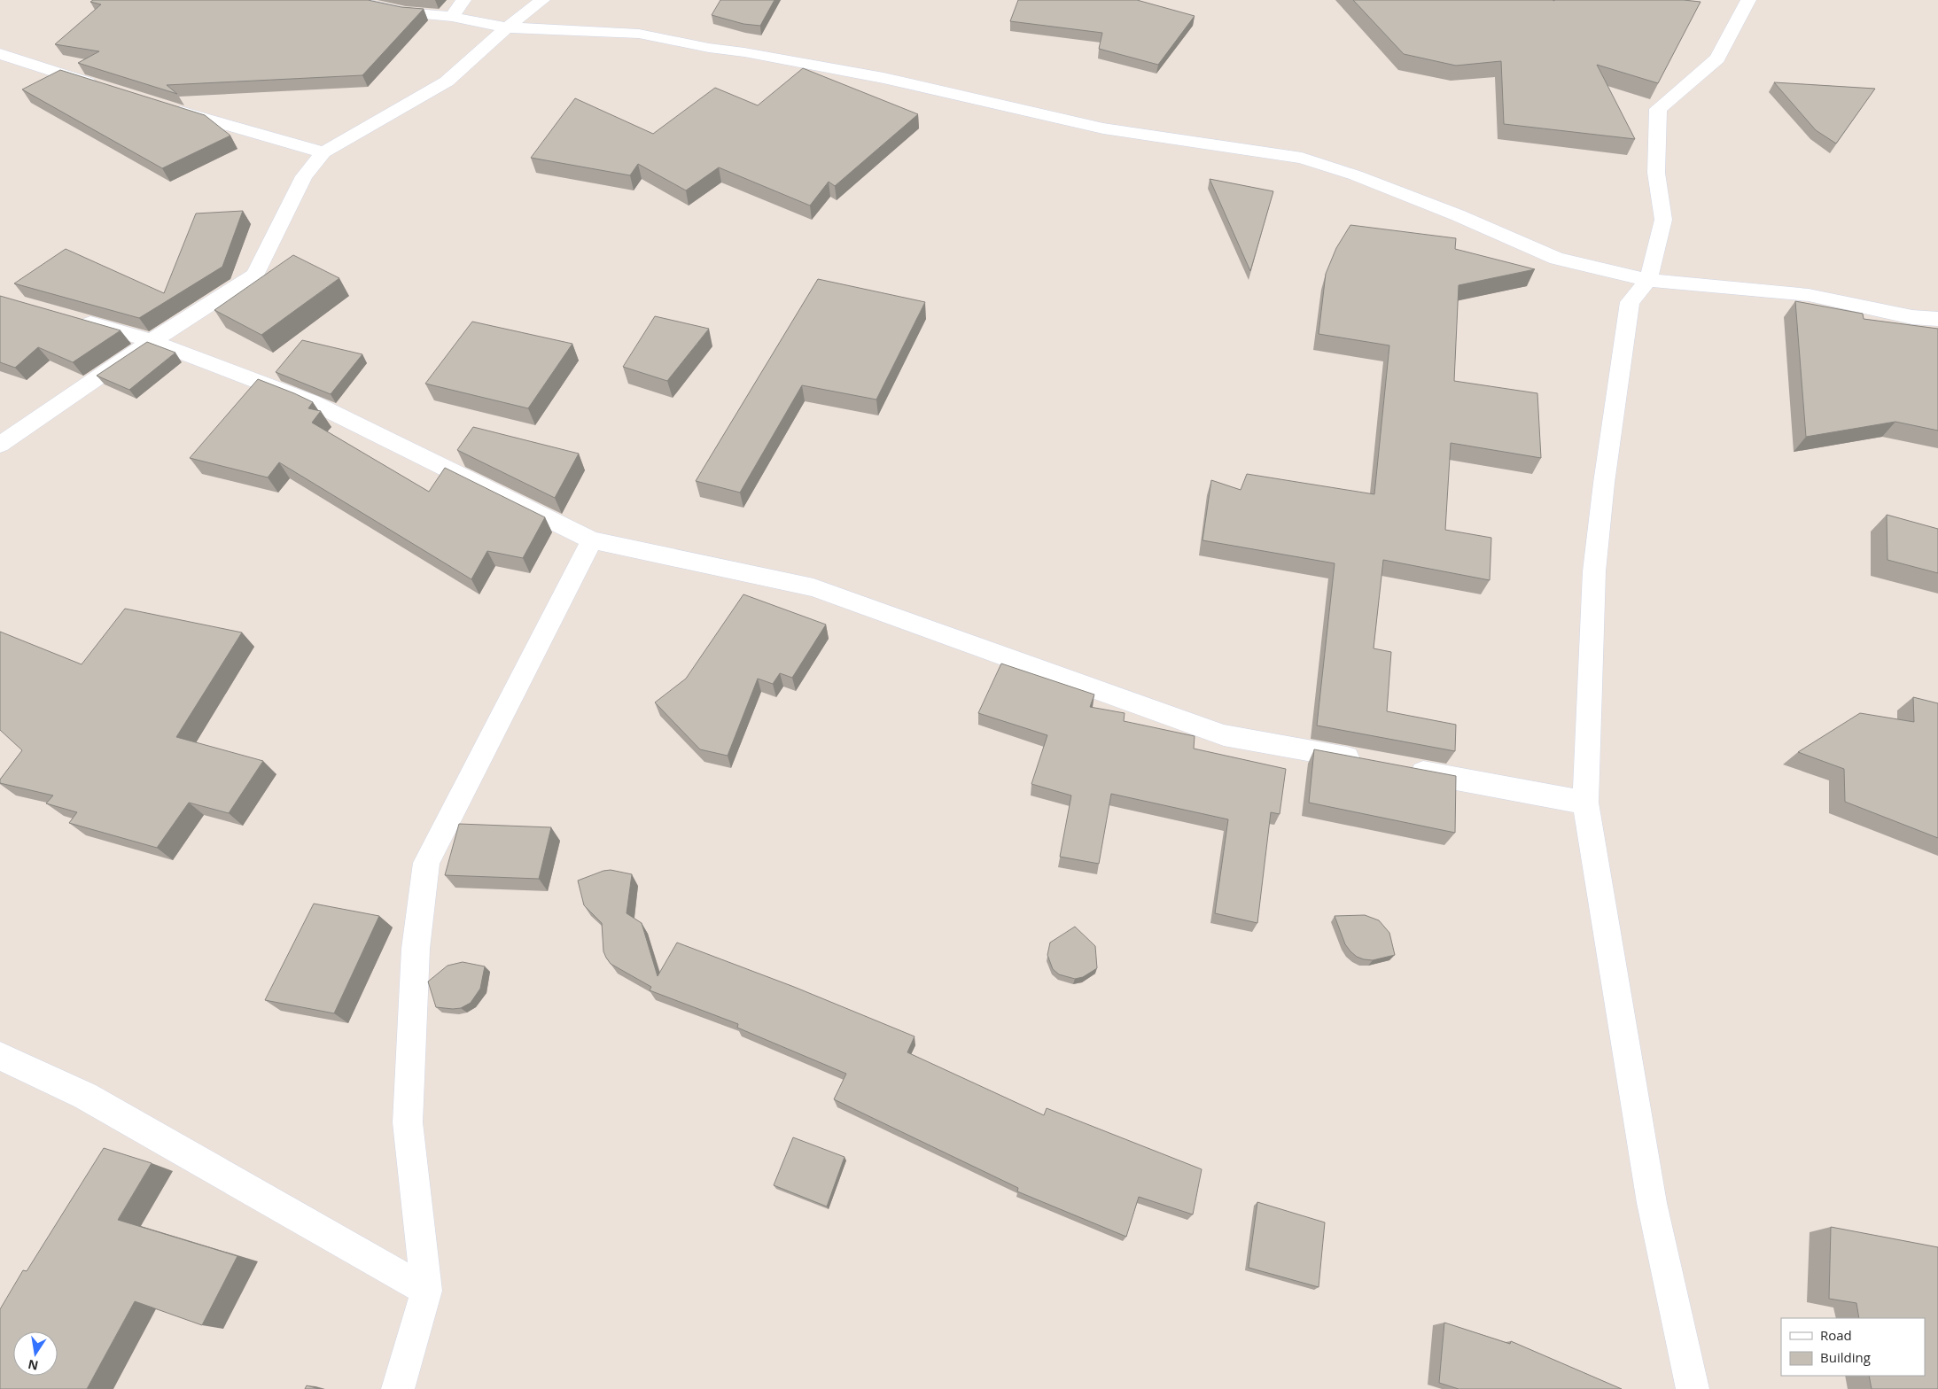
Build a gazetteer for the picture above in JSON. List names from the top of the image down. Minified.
{"legend":["Road","Building"],"north":"bottom"}
